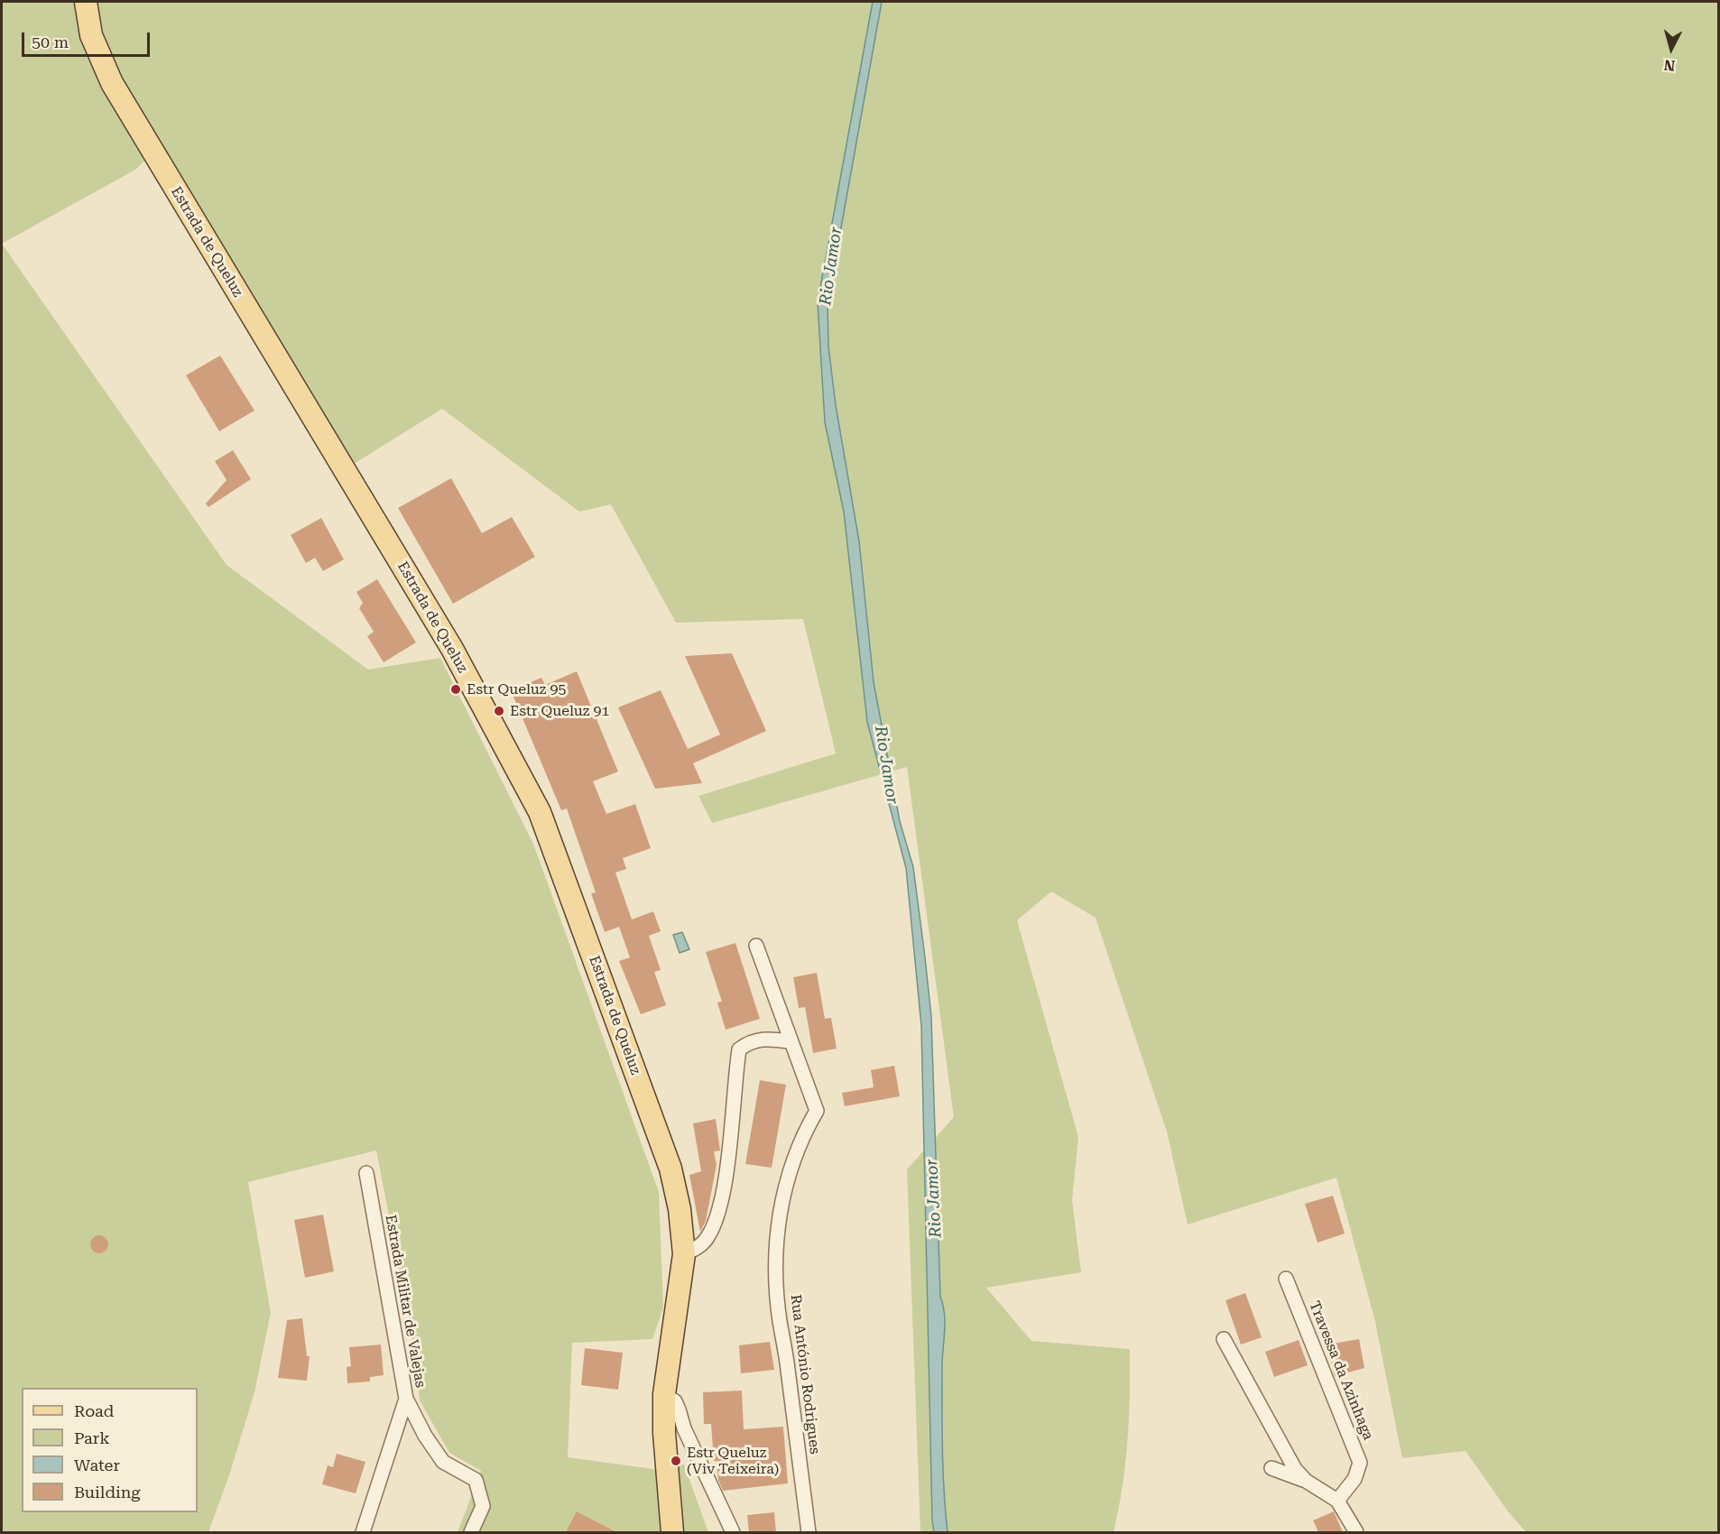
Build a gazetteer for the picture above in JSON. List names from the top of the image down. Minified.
{"streets":{"main road":["Estrada de Queluz"],"street":["Estrada Militar de Valejas","Travessa da Azinhaga","Rua António Rodrigues"]},"water":["Rio Jamor"],"places":["Estr Queluz 95","Estr Queluz 91","Estr Queluz (Viv Teixeira)"],"legend":["Road","Park","Water","Building"],"scale_bar":"50 m","north":"bottom"}
